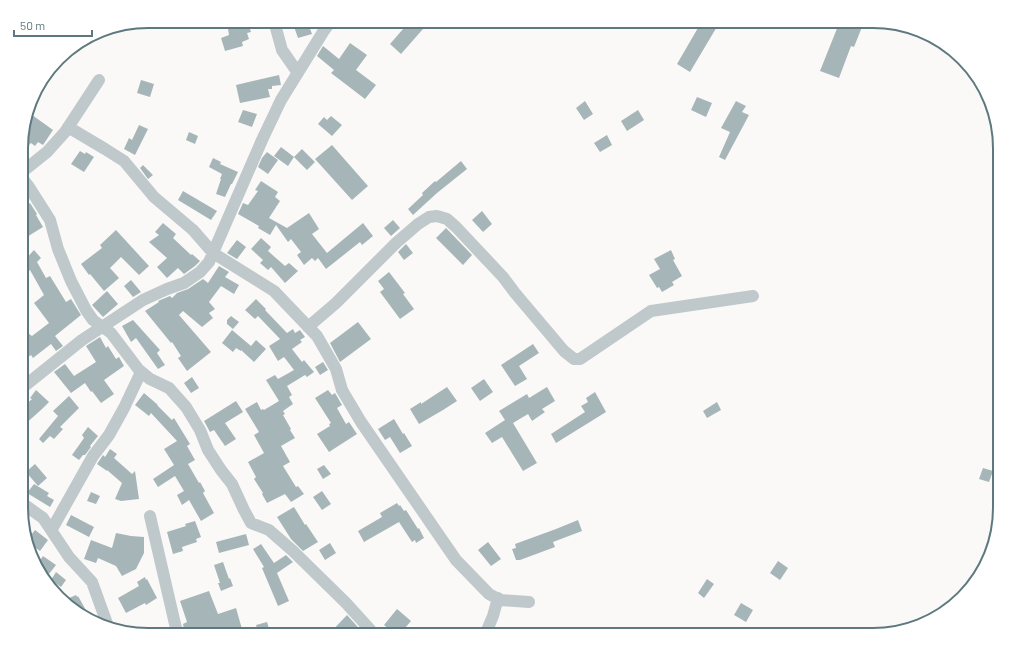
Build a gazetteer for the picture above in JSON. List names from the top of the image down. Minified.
{"scale_bar":"50 m"}
